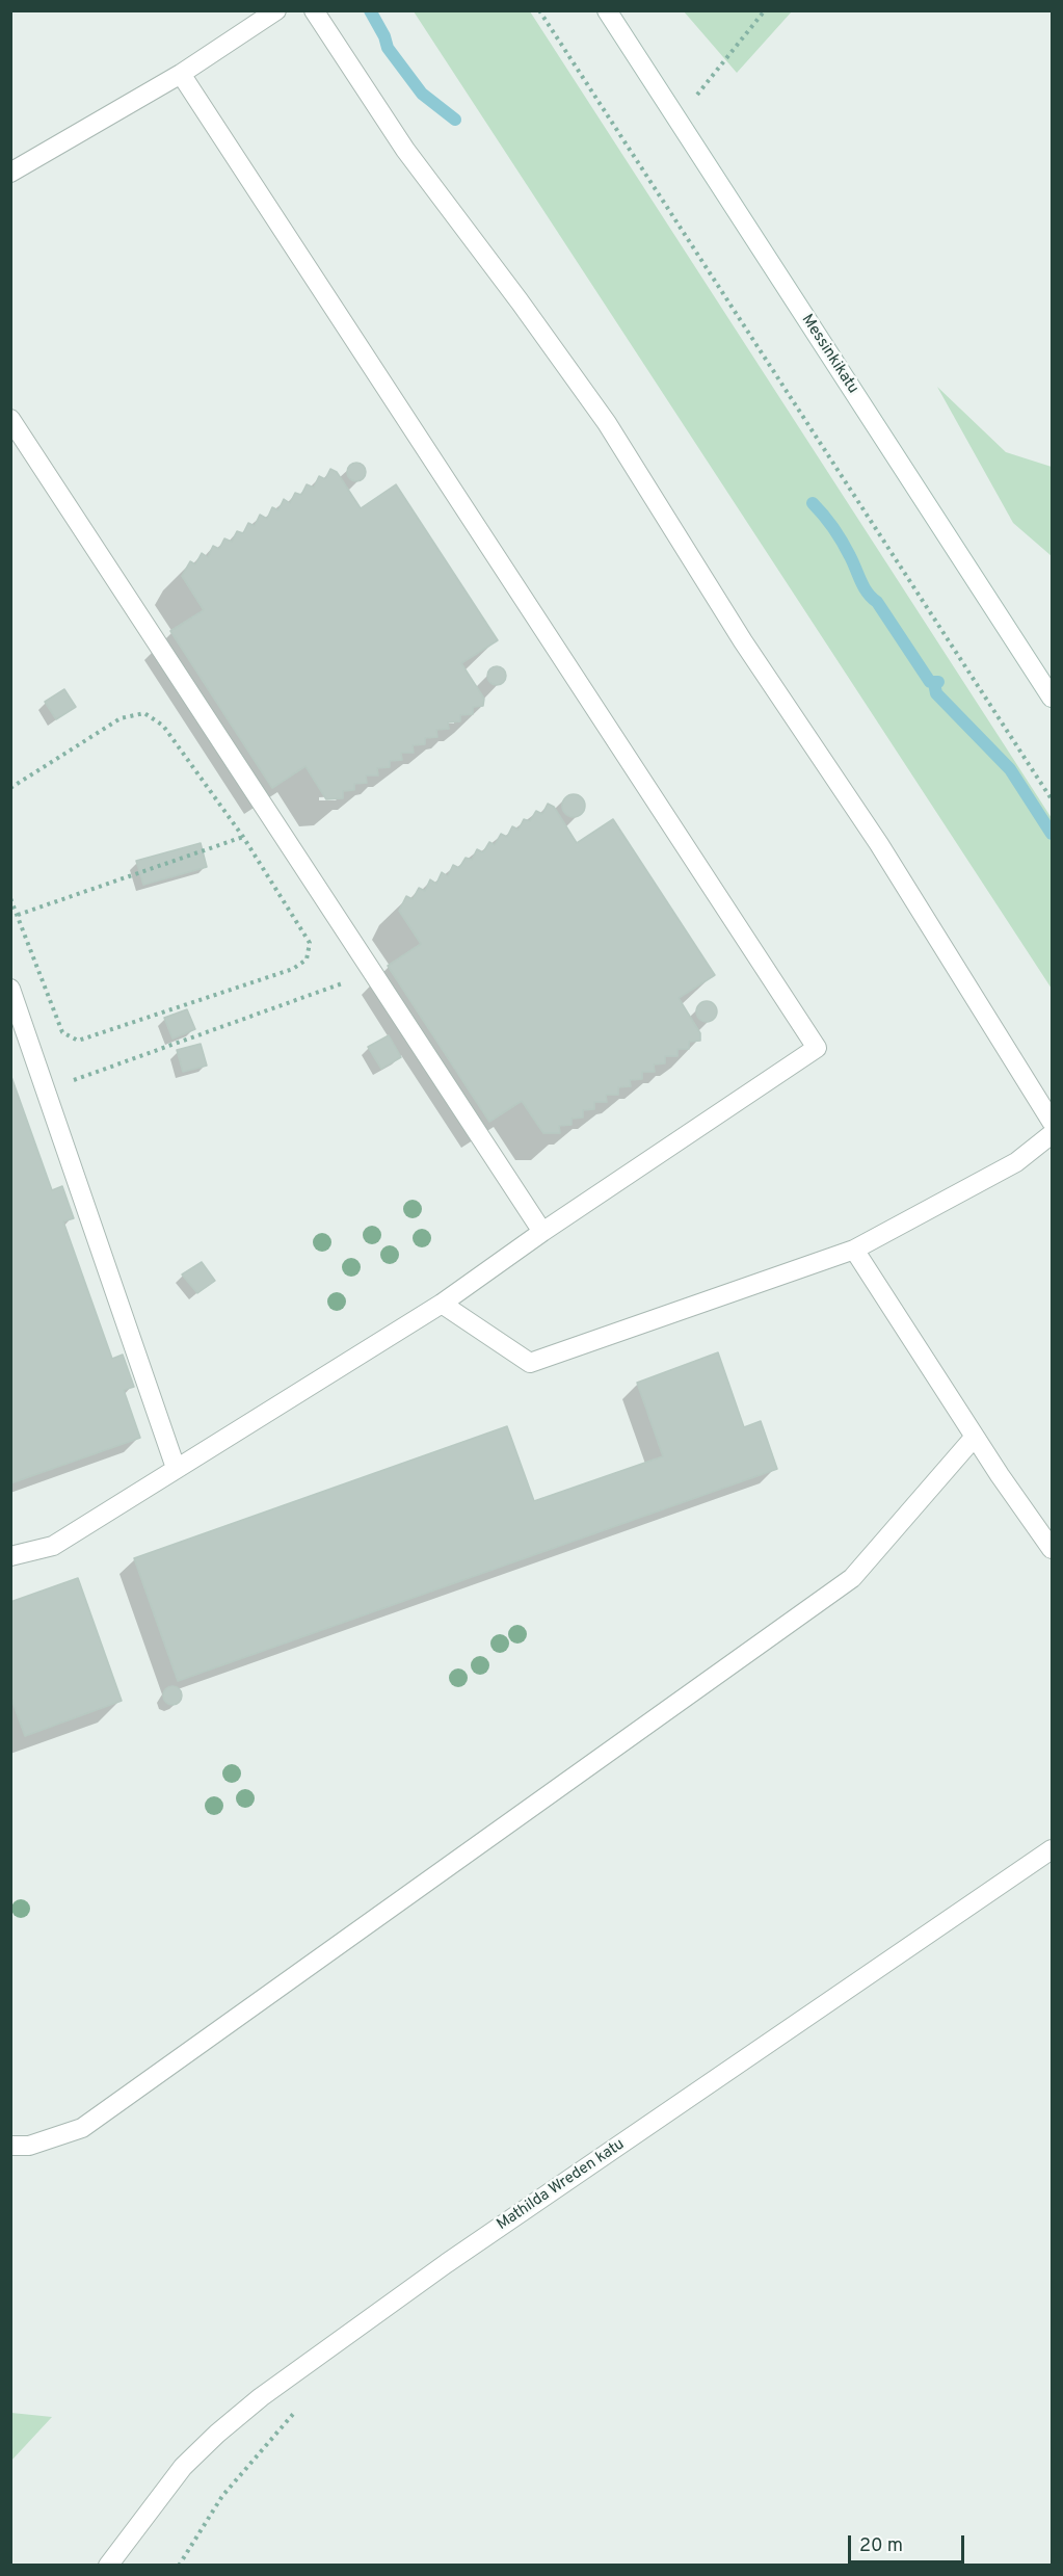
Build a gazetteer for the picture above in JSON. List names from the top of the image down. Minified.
{"streets":{"street":["Messinkikatu","Mathilda Wreden katu"]},"scale_bar":"20 m"}
